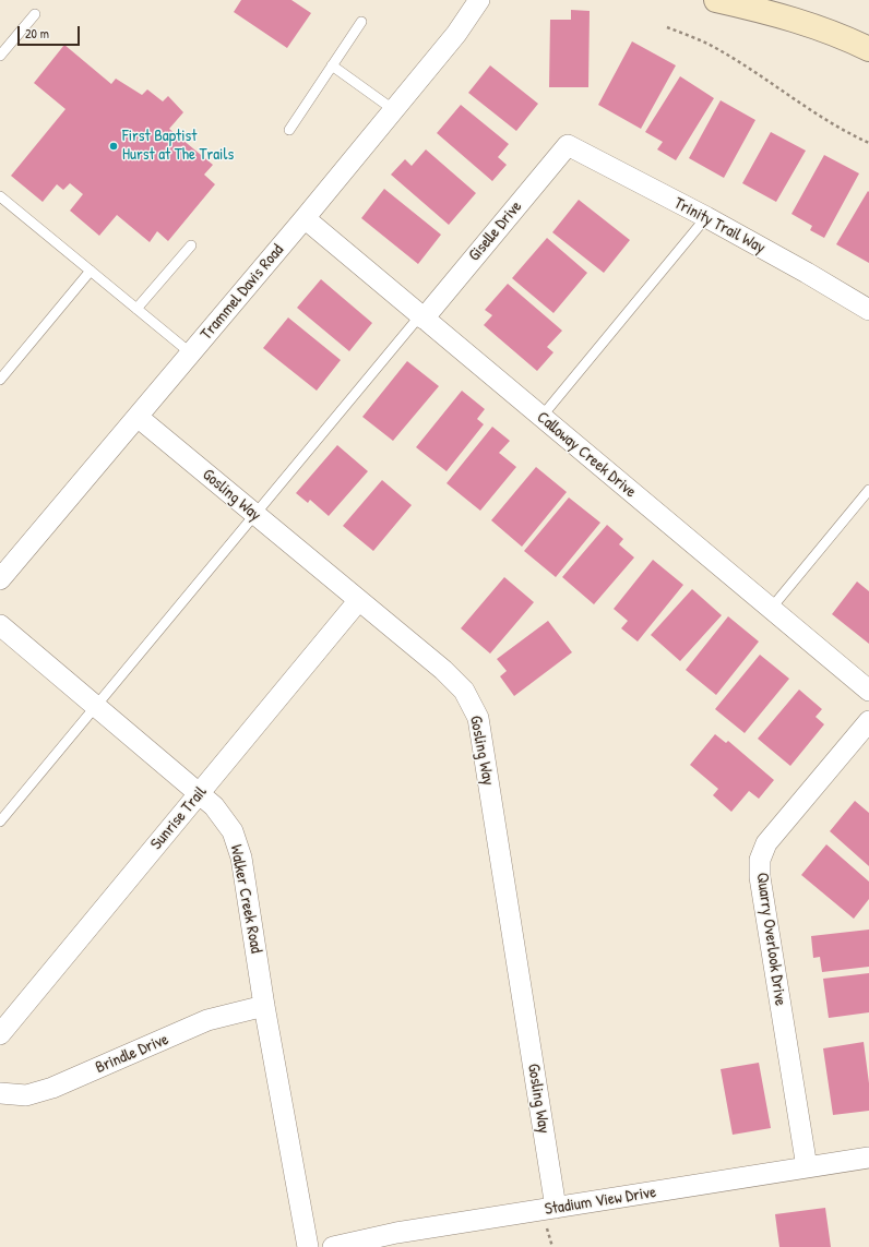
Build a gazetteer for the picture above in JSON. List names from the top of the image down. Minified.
{"streets":{"street":["Trinity Trail Way","Giselle Drive","Trammel Davis Road","Calloway Creek Drive","Gosling Way","Sunrise Trail","Walker Creek Road","Quarry Overlook Drive","Brindle Drive","Stadium View Drive"]},"crossings":[["Trinity Trail Way","Giselle Drive"],["Giselle Drive","Calloway Creek Drive"],["Trammel Davis Road","Calloway Creek Drive"],["Trammel Davis Road","Gosling Way"],["Gosling Way","Sunrise Trail"],["Gosling Way","Stadium View Drive"],["Sunrise Trail","Walker Creek Road"],["Walker Creek Road","Brindle Drive"],["Quarry Overlook Drive","Stadium View Drive"]],"places":["First Baptist Hurst at The Trails"],"scale_bar":"20 m"}
